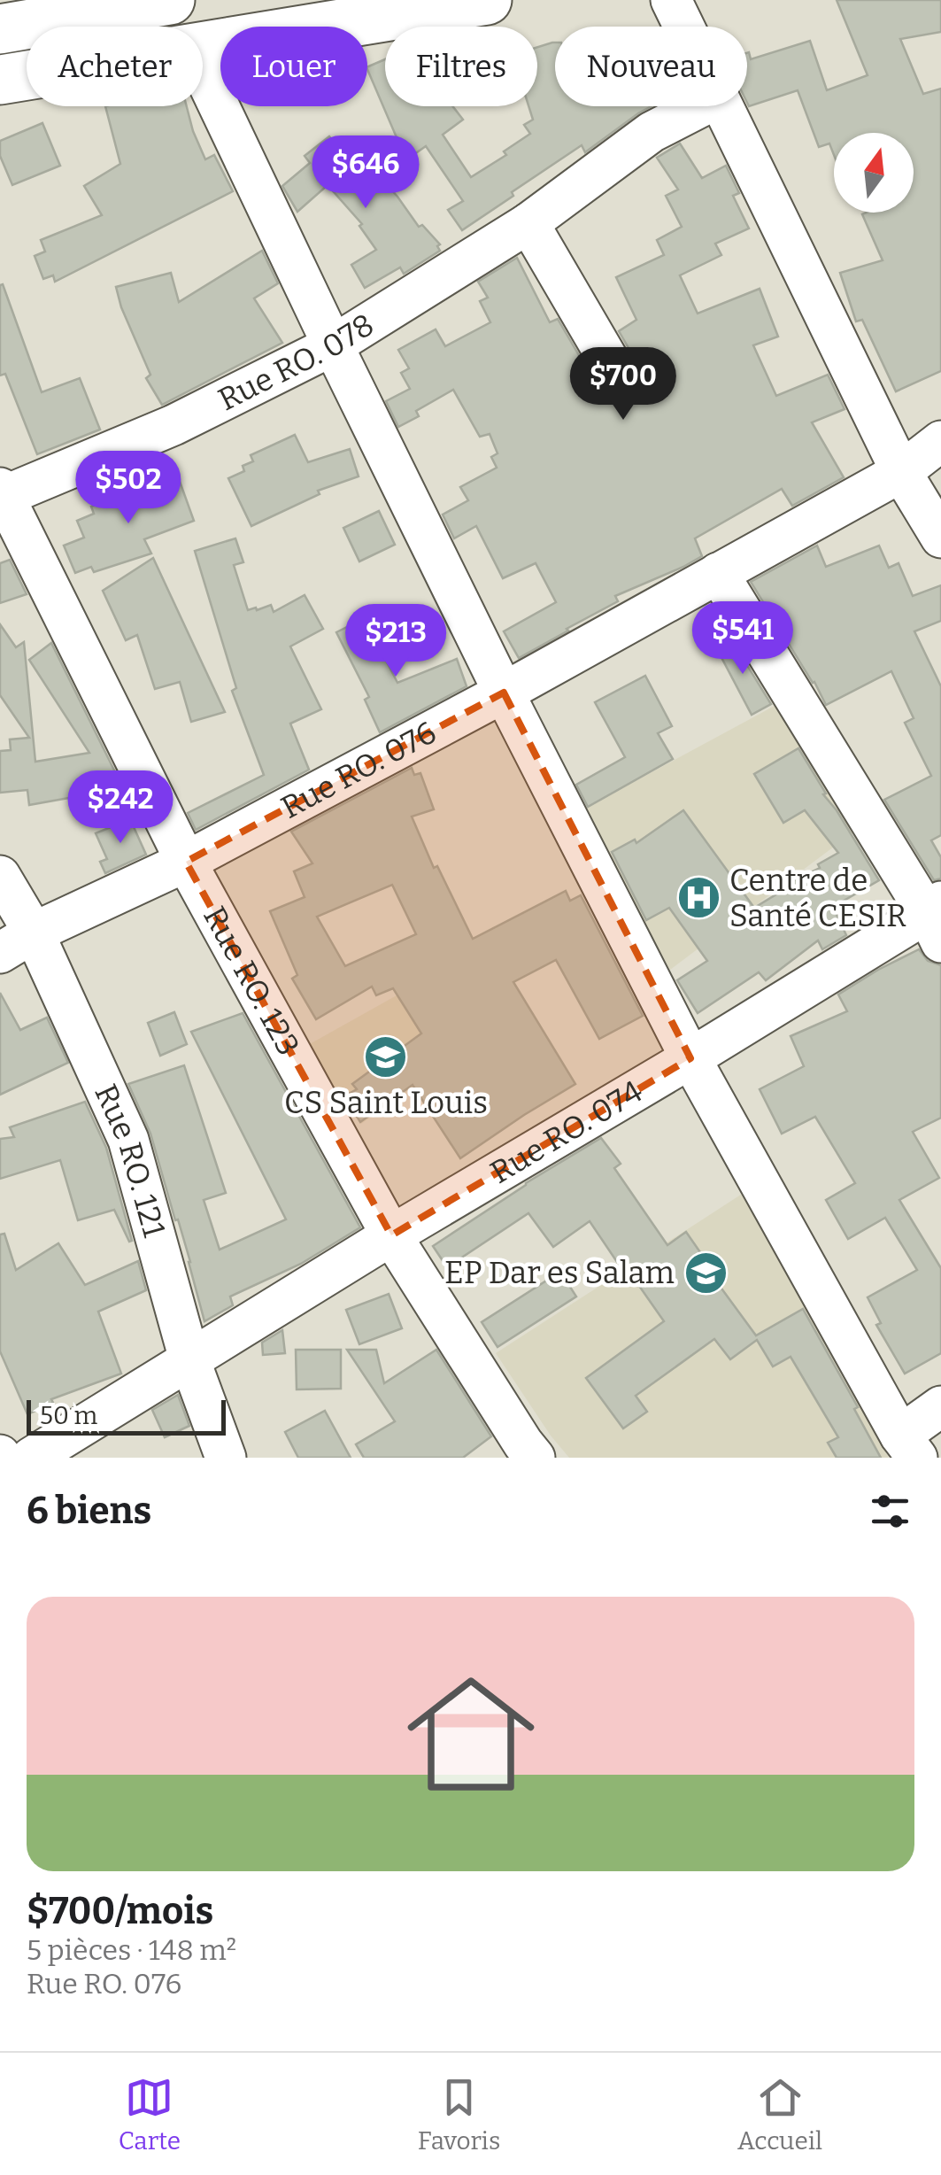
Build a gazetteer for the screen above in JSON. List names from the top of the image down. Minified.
{"streets":{"street":["Rue RO. 078","Rue RO. 076","Rue RO. 123","Rue RO. 074","Rue RO. 121"]},"crossings":[["Rue RO. 078","Rue RO. 123"],["Rue RO. 076","Rue RO. 123"],["Rue RO. 076","Rue RO. 121"],["Rue RO. 123","Rue RO. 074"],["Rue RO. 074","Rue RO. 121"]],"places":{"hospital":["Centre de Santé CESIR"],"school or university":["CS Saint Louis","EP Dar es Salam"]},"scale_bar":"50 m","north":"top","page":{"chip":["Acheter","Louer","Filtres","Nouveau"],"price":["$646","$700","$502","$541","$213","$242"],"scale":"50 m","heading":"6 biens","list":[{"name":"$700/mois","note":"5 pièces · 148 m² · Rue RO. 076"}],"tabs":["Carte","Favoris","Accueil"]}}
